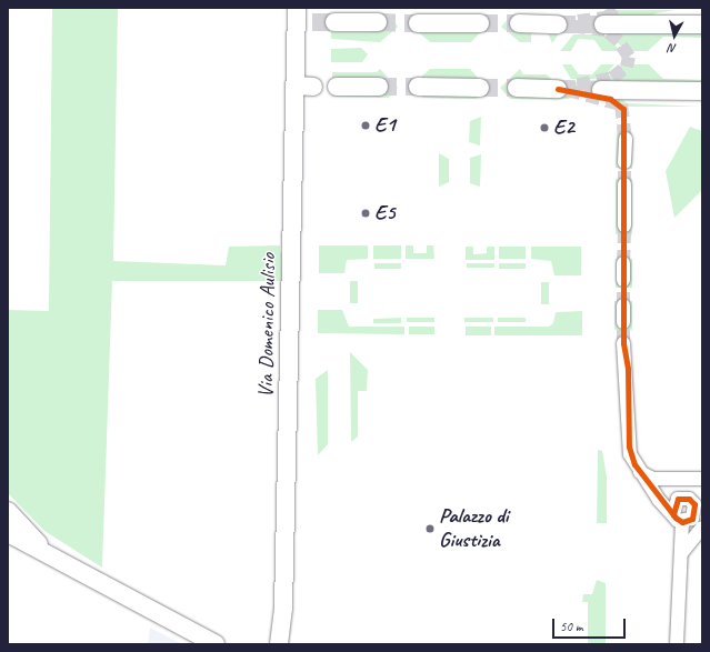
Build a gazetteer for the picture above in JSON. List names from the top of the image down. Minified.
{"streets":{"main road":["Via Domenico Aulisio"]},"places":["E1","E2","E5","Palazzo di Giustizia"],"scale_bar":"50 m","north":"bottom"}
